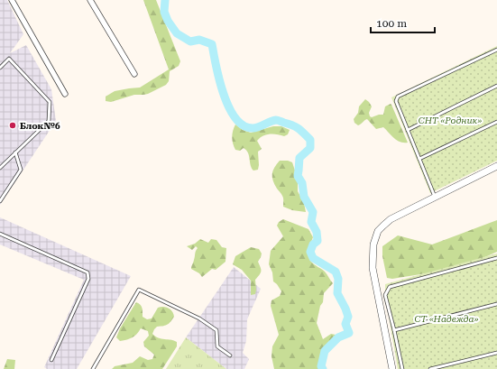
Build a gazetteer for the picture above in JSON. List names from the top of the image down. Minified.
{"parks":["СНТ «Родник»","СТ «Надежда»"],"places":["Блок№6"],"scale_bar":"100 m"}
